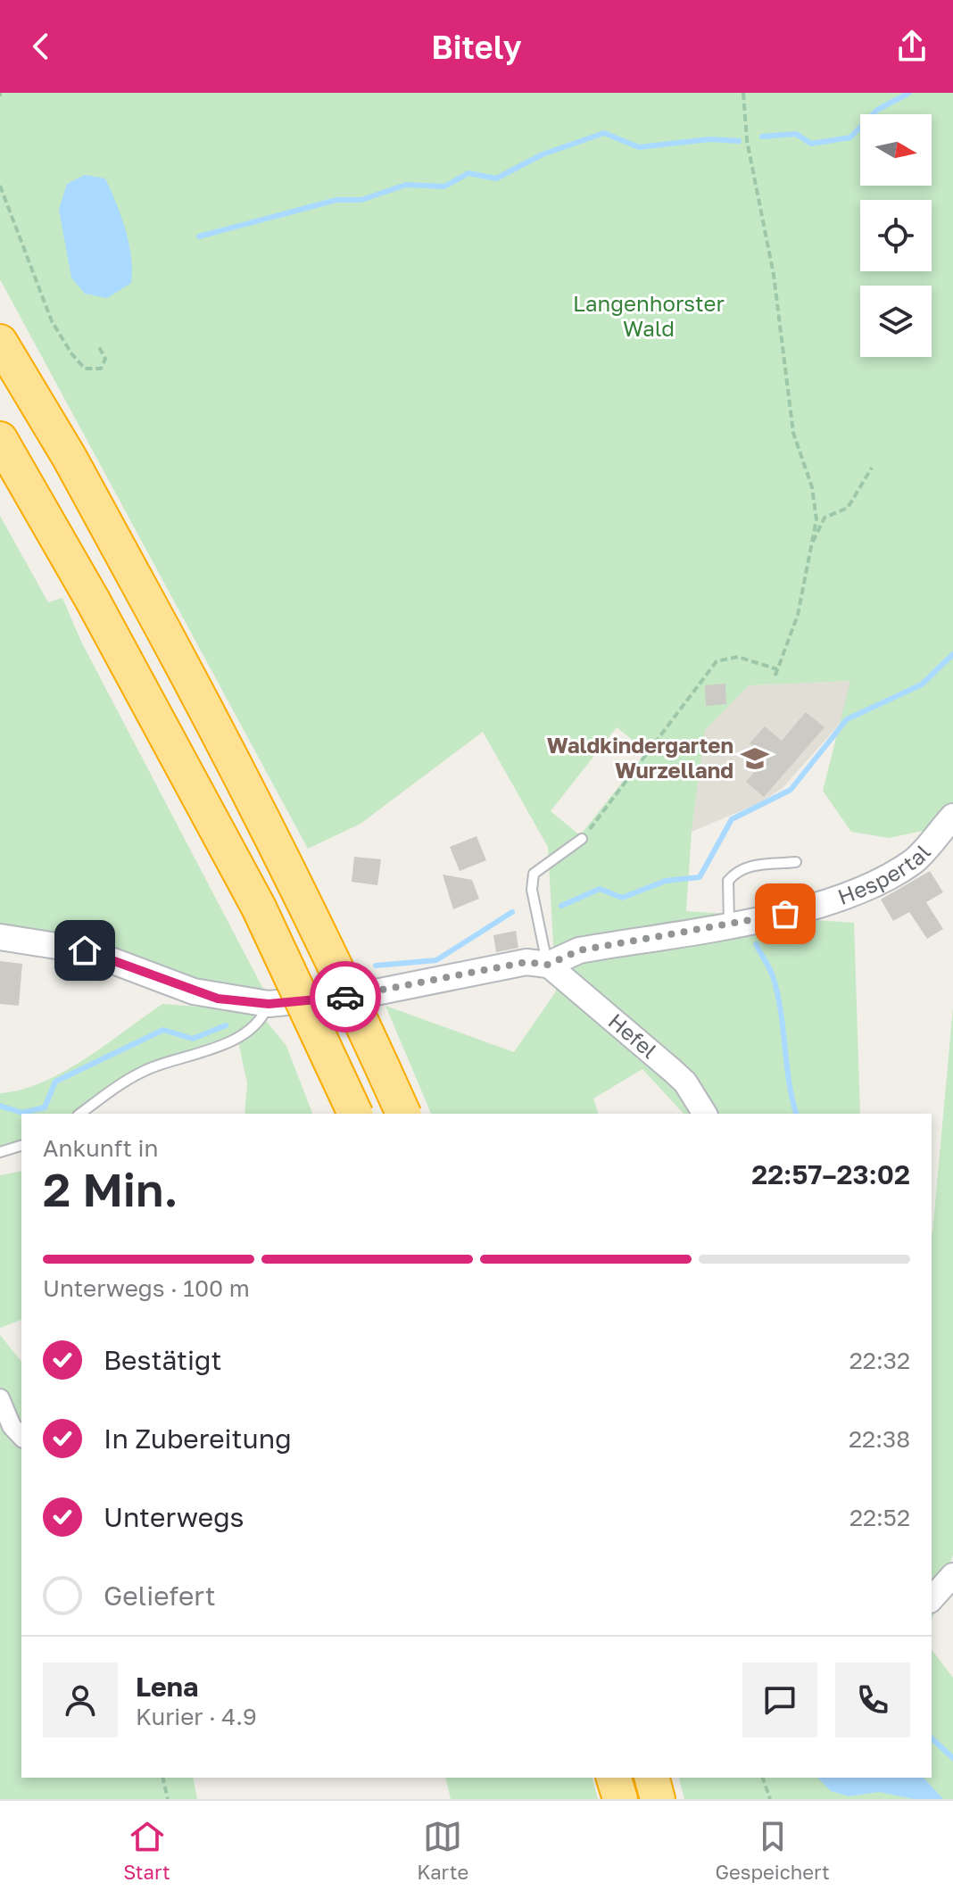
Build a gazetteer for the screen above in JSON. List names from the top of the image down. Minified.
{"streets":{"main road":["Hespertal"],"street":["Hefel"]},"crossings":[["Hespertal","Hefel"]],"parks":["Langenhorster Wald"],"places":{"school or university":["Waldkindergarten Wurzelland"]},"north":"right","page":{"header":"Bitely","heading":["2 Min.","Ankunft in","22:57–23:02"],"panel":["Lena","Kurier · 4.9"],"bar":"Unterwegs · 100 m","list":[["Bestätigt","22:32"],["In Zubereitung","22:38"],["Unterwegs","22:52"],"Geliefert"],"tabs":["Start","Karte","Gespeichert"]}}
